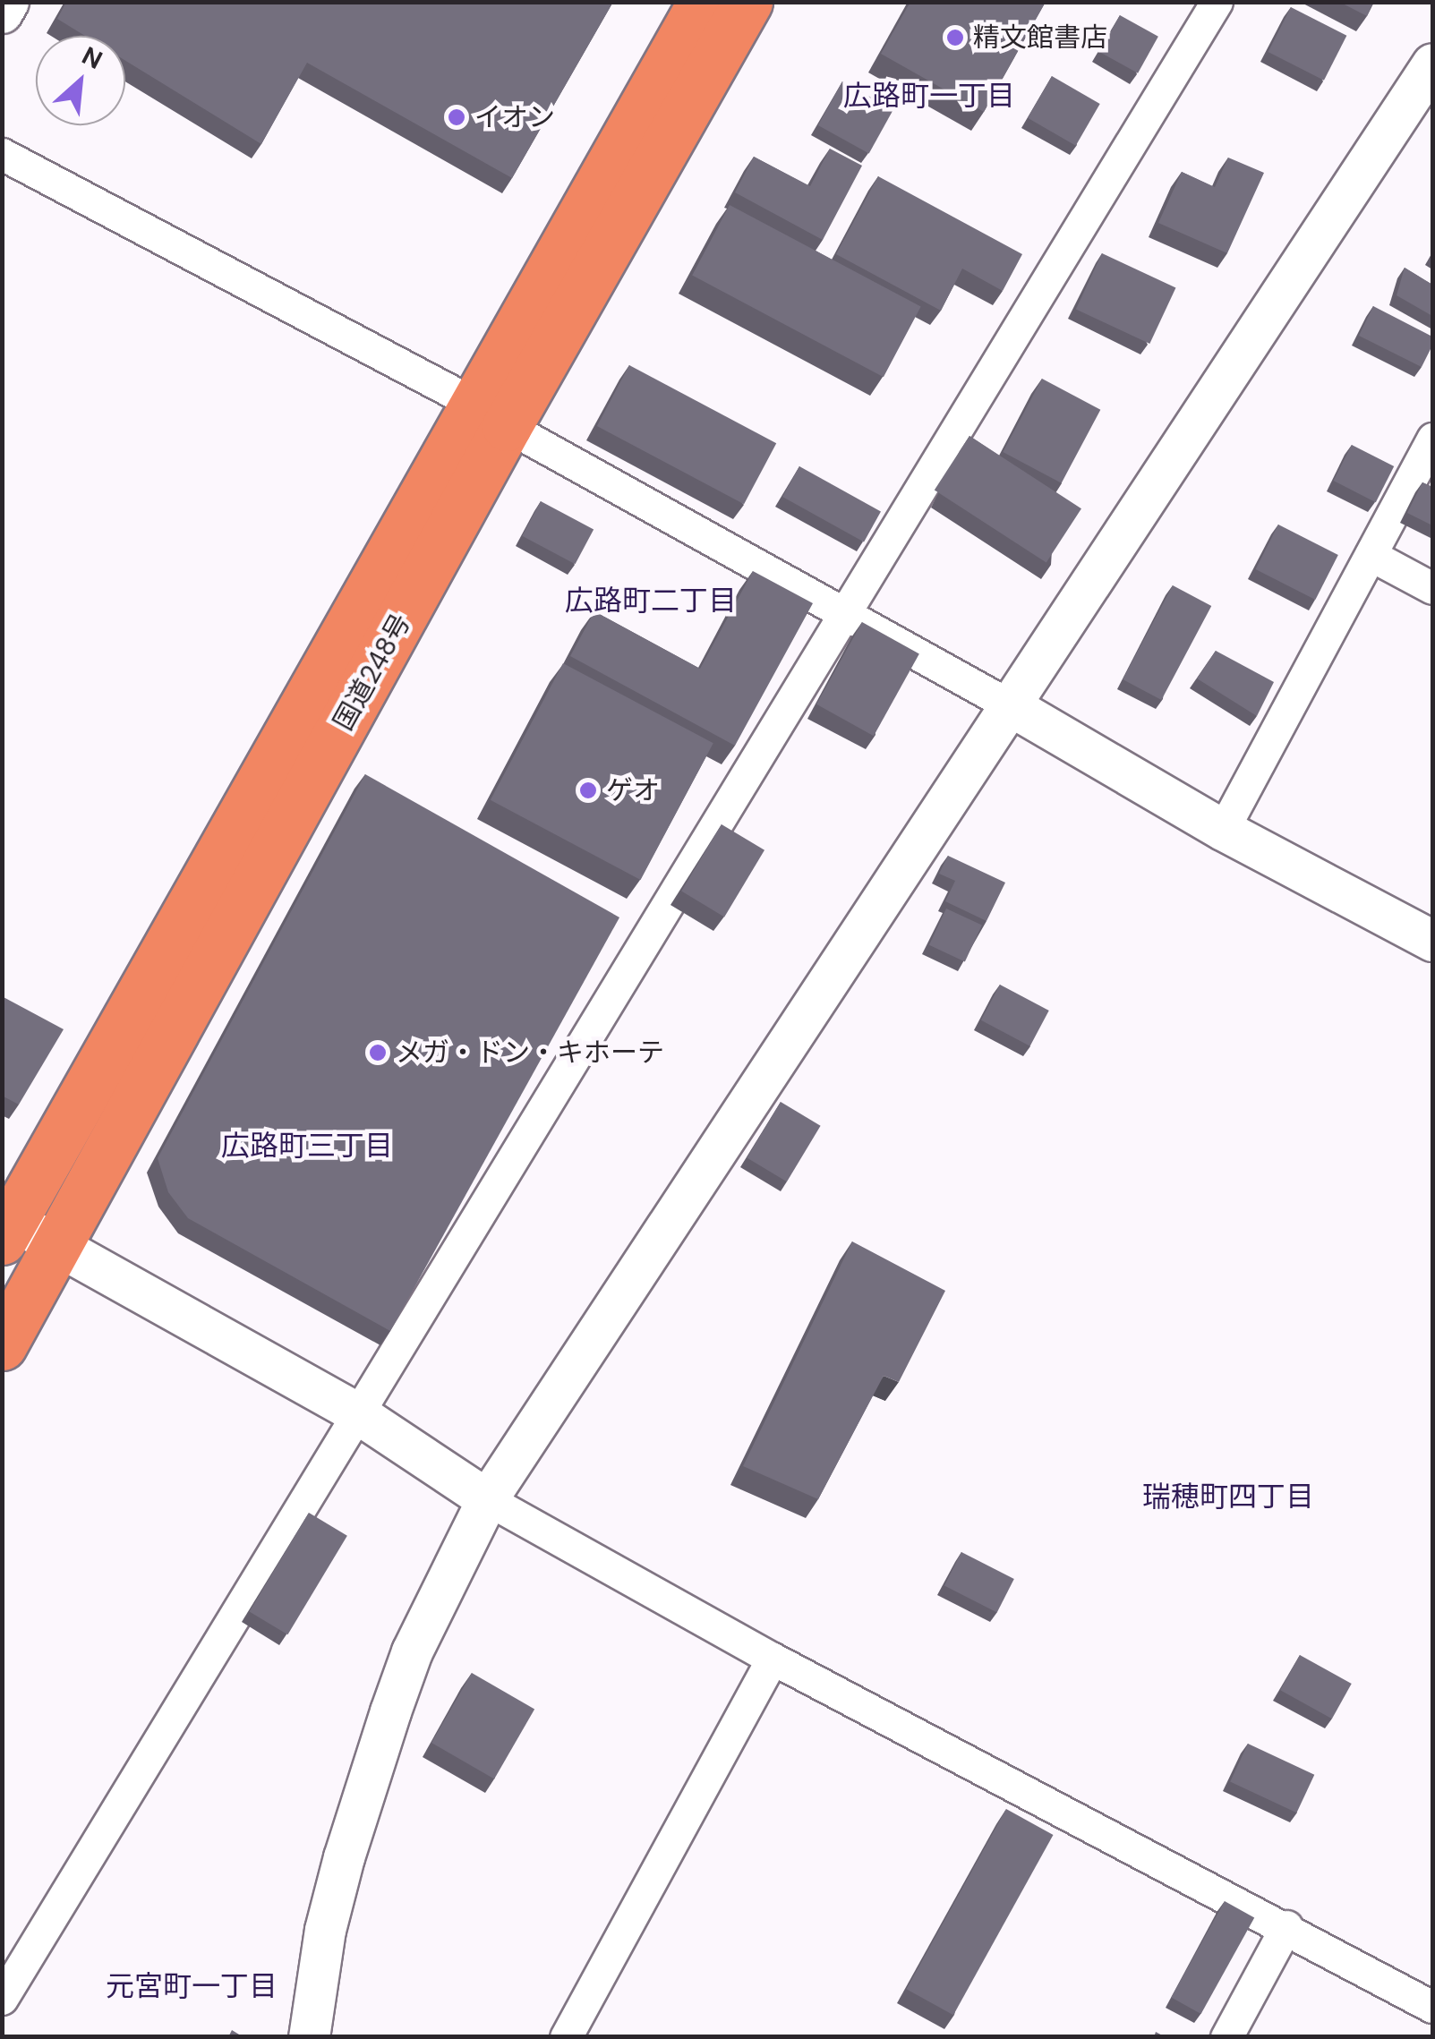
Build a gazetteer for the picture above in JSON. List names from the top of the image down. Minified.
{"streets":{"highway":["国道248号"]},"districts":["広路町一丁目","広路町二丁目","広路町三丁目","瑞穂町四丁目","元宮町一丁目"],"places":["精文館書店","イオン","ゲオ","メガ・ドン・キホーテ"],"north":"top right"}
